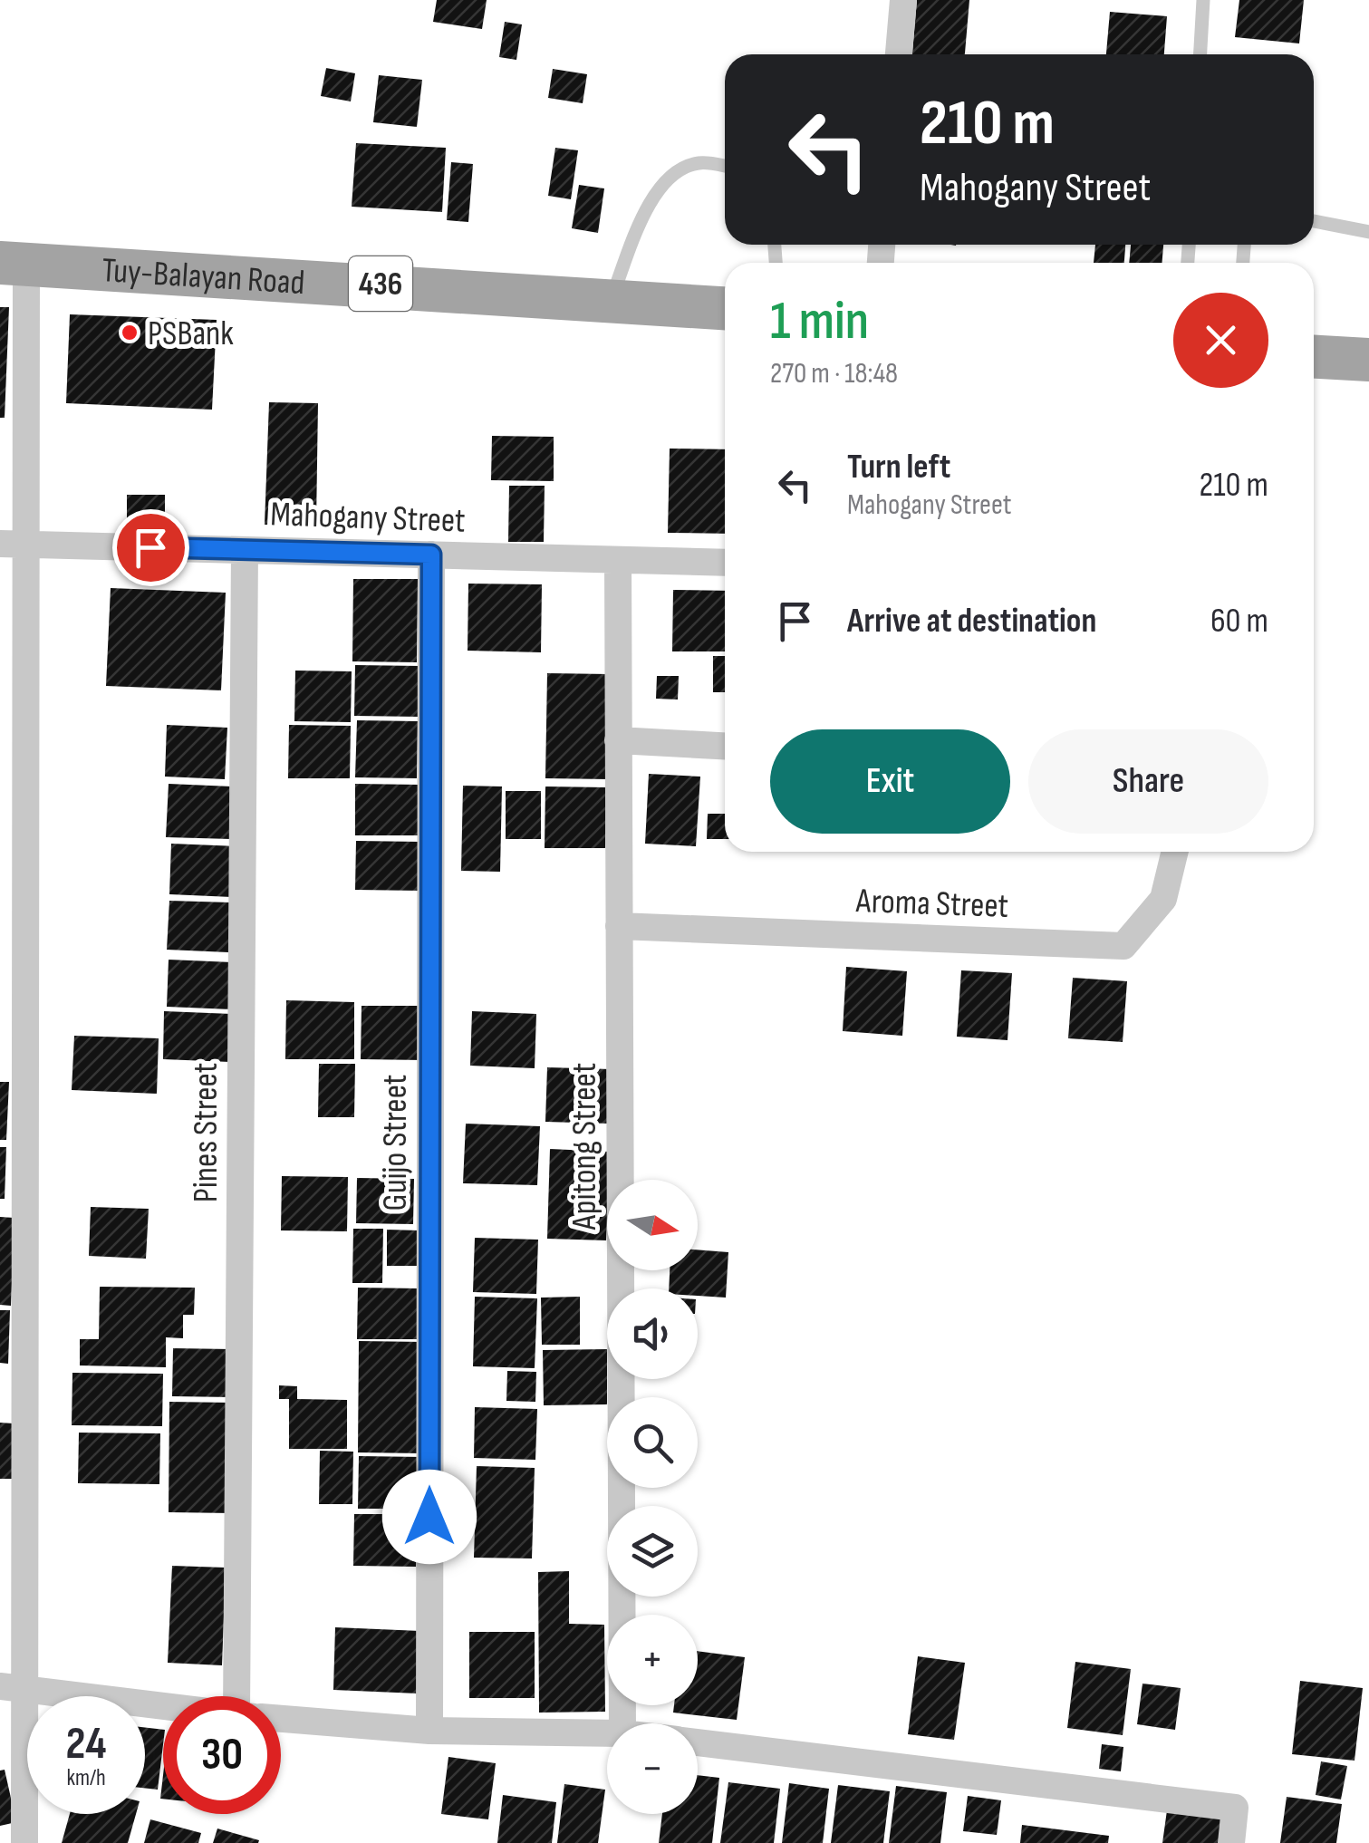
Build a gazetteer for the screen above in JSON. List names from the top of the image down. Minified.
{"streets":{"main road":["Tuy-Balayan Road","436"],"street":["Mahogany Street","Aroma Street","Pines Street","Guijo Street","Apitong Street"]},"crossings":[["Mahogany Street","Pines Street"],["Mahogany Street","Guijo Street"],["Mahogany Street","Apitong Street"],["Aroma Street","Apitong Street"]],"places":["PSBank"],"north":"right","page":{"turn":["210 m","Mahogany Street"],"heading":["1 min","270 m · 18:48"],"list":[{"name":"Turn left","note":"Mahogany Street","value":"210 m"},{"name":"Arrive at destination","value":"60 m"}],"buttons":["Exit","Share"],"map_buttons":["+","−"],"speed":"24 km/h","limit":"30"}}
